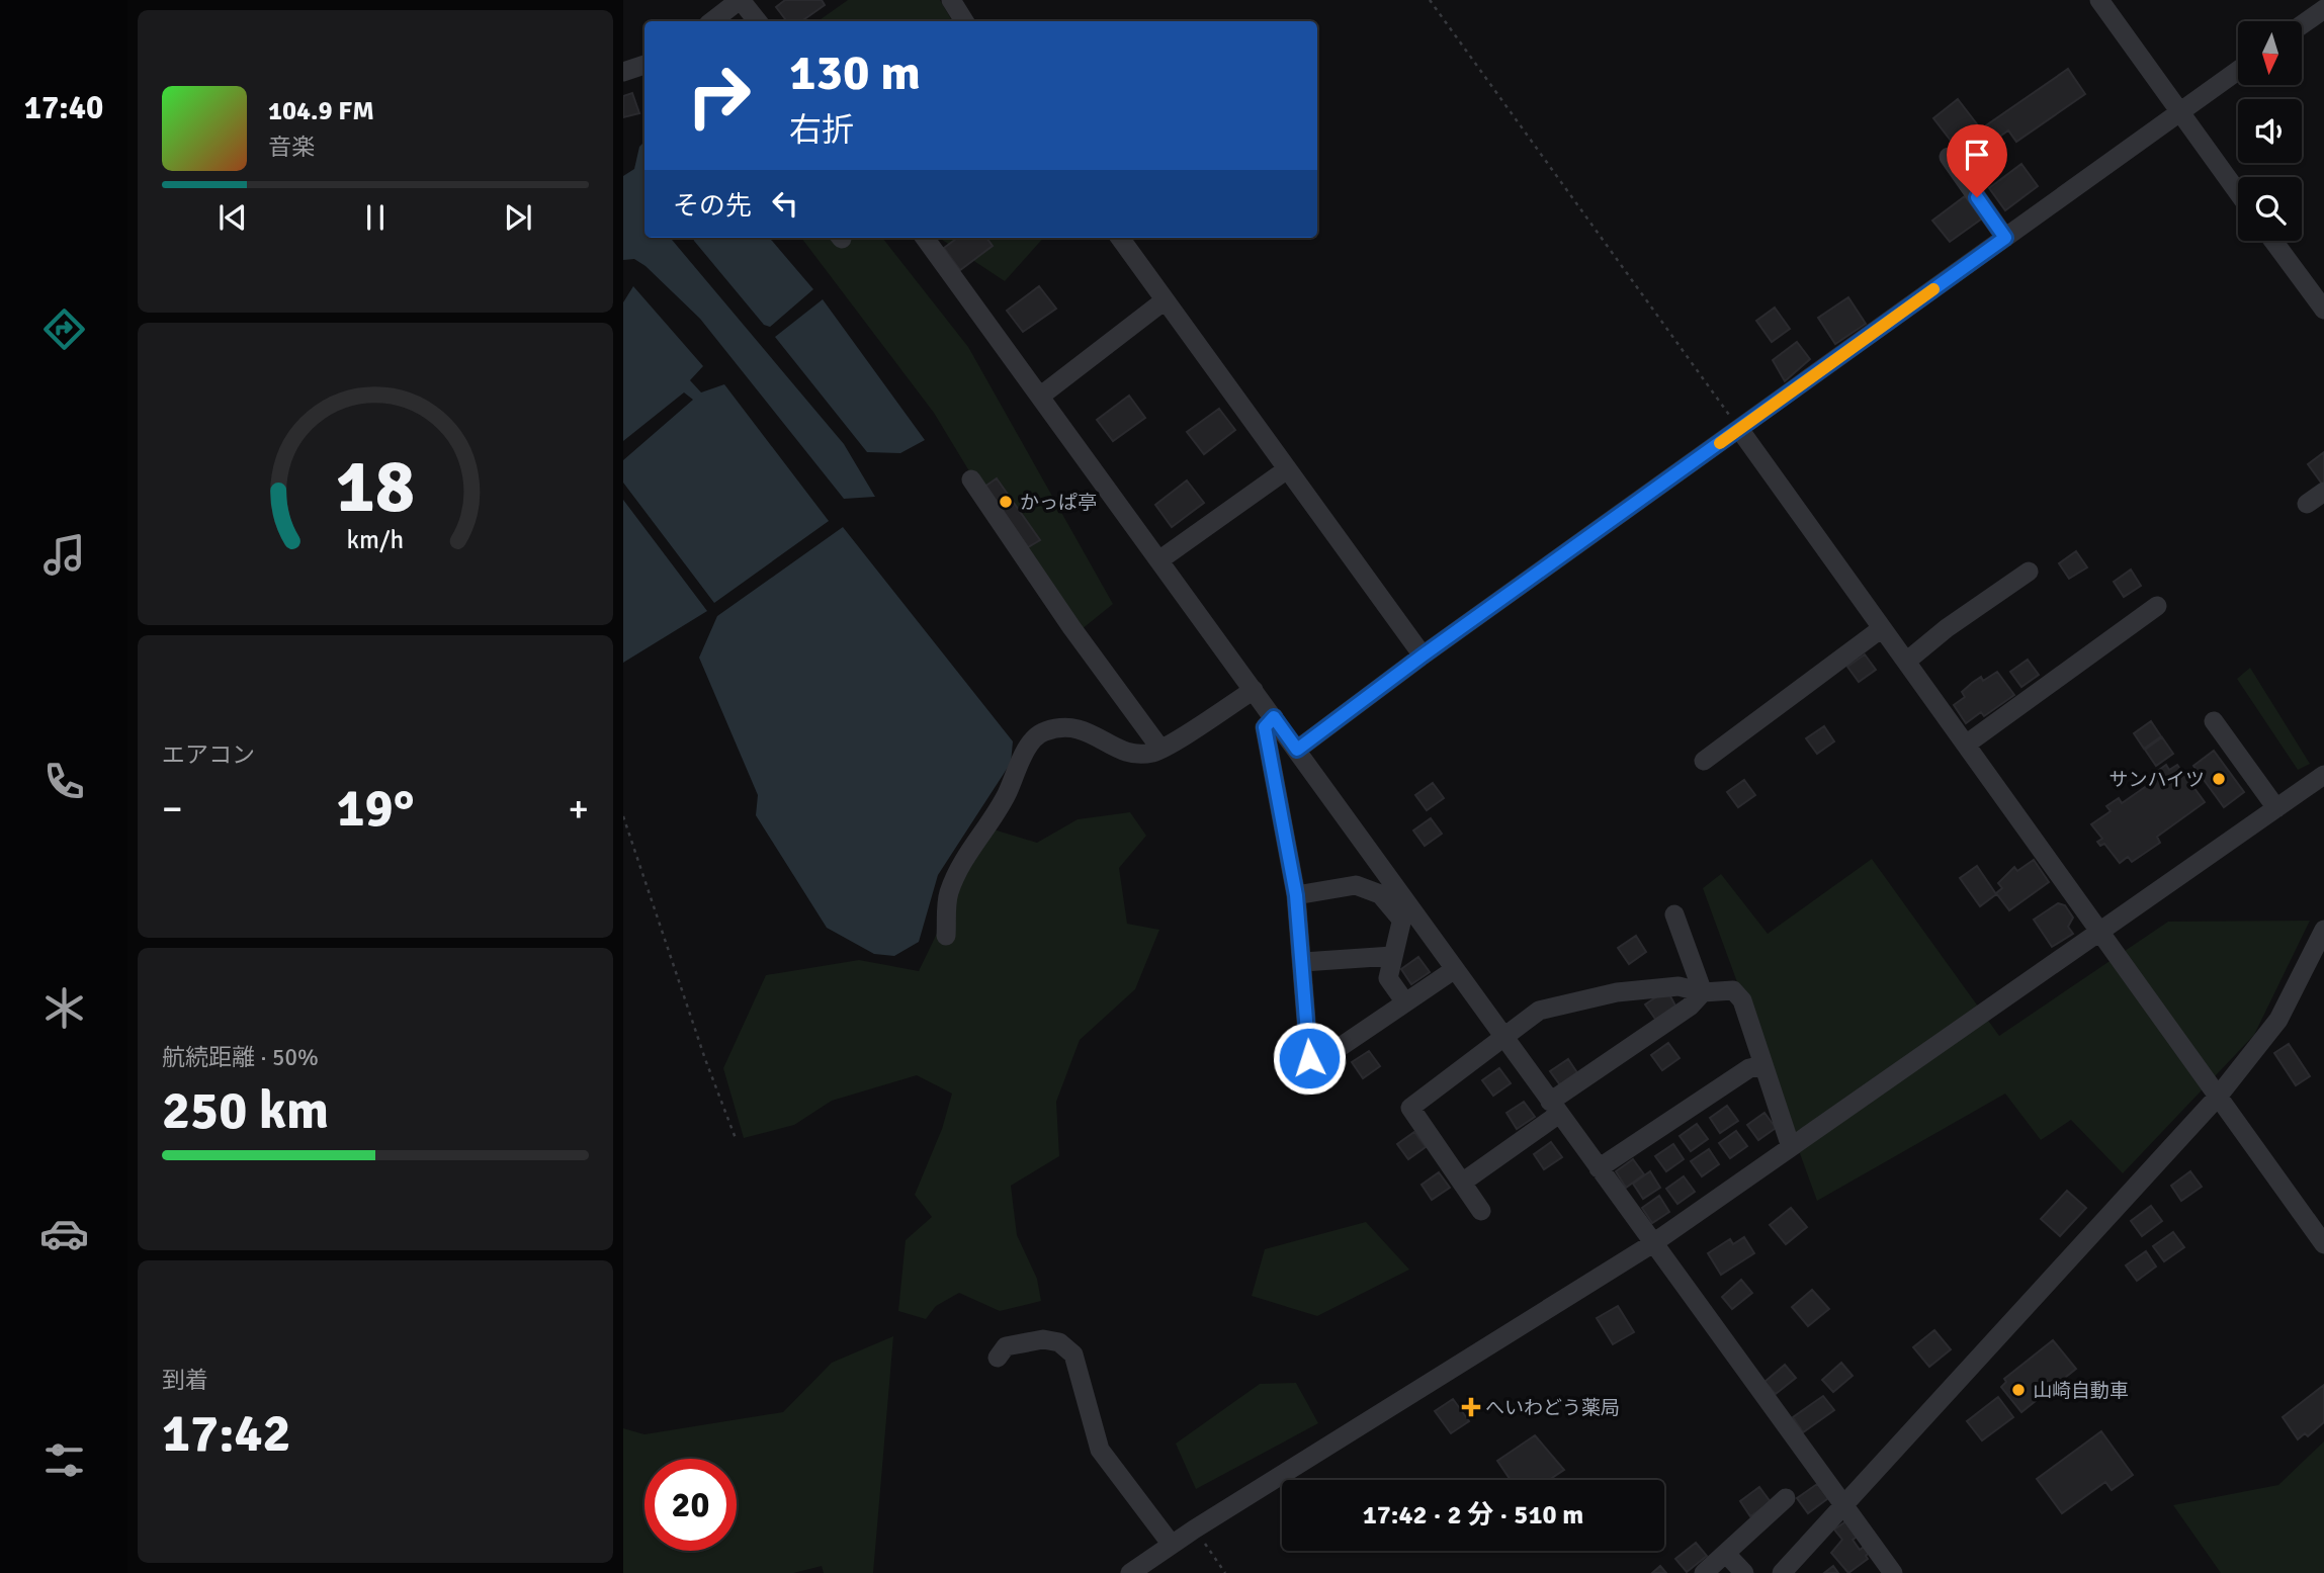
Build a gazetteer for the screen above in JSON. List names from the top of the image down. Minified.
{"places":{"other":["かっぱ亭","サンハイツ","山崎自動車"],"health":["へいわどう薬局"]},"north":"bottom","page":{"tabs":"17:40","turn":["130 m","右折"],"song":["104.9 FM","音楽"],"then":"その先","tile":["エアコン",["航続距離 · 50%","250 km"],["到着","17:42"]],"heat":["−","19°","+"],"limit":"20","trip":"17:42 · 2 分 · 510 m","gauge":["18","km/h"]}}
